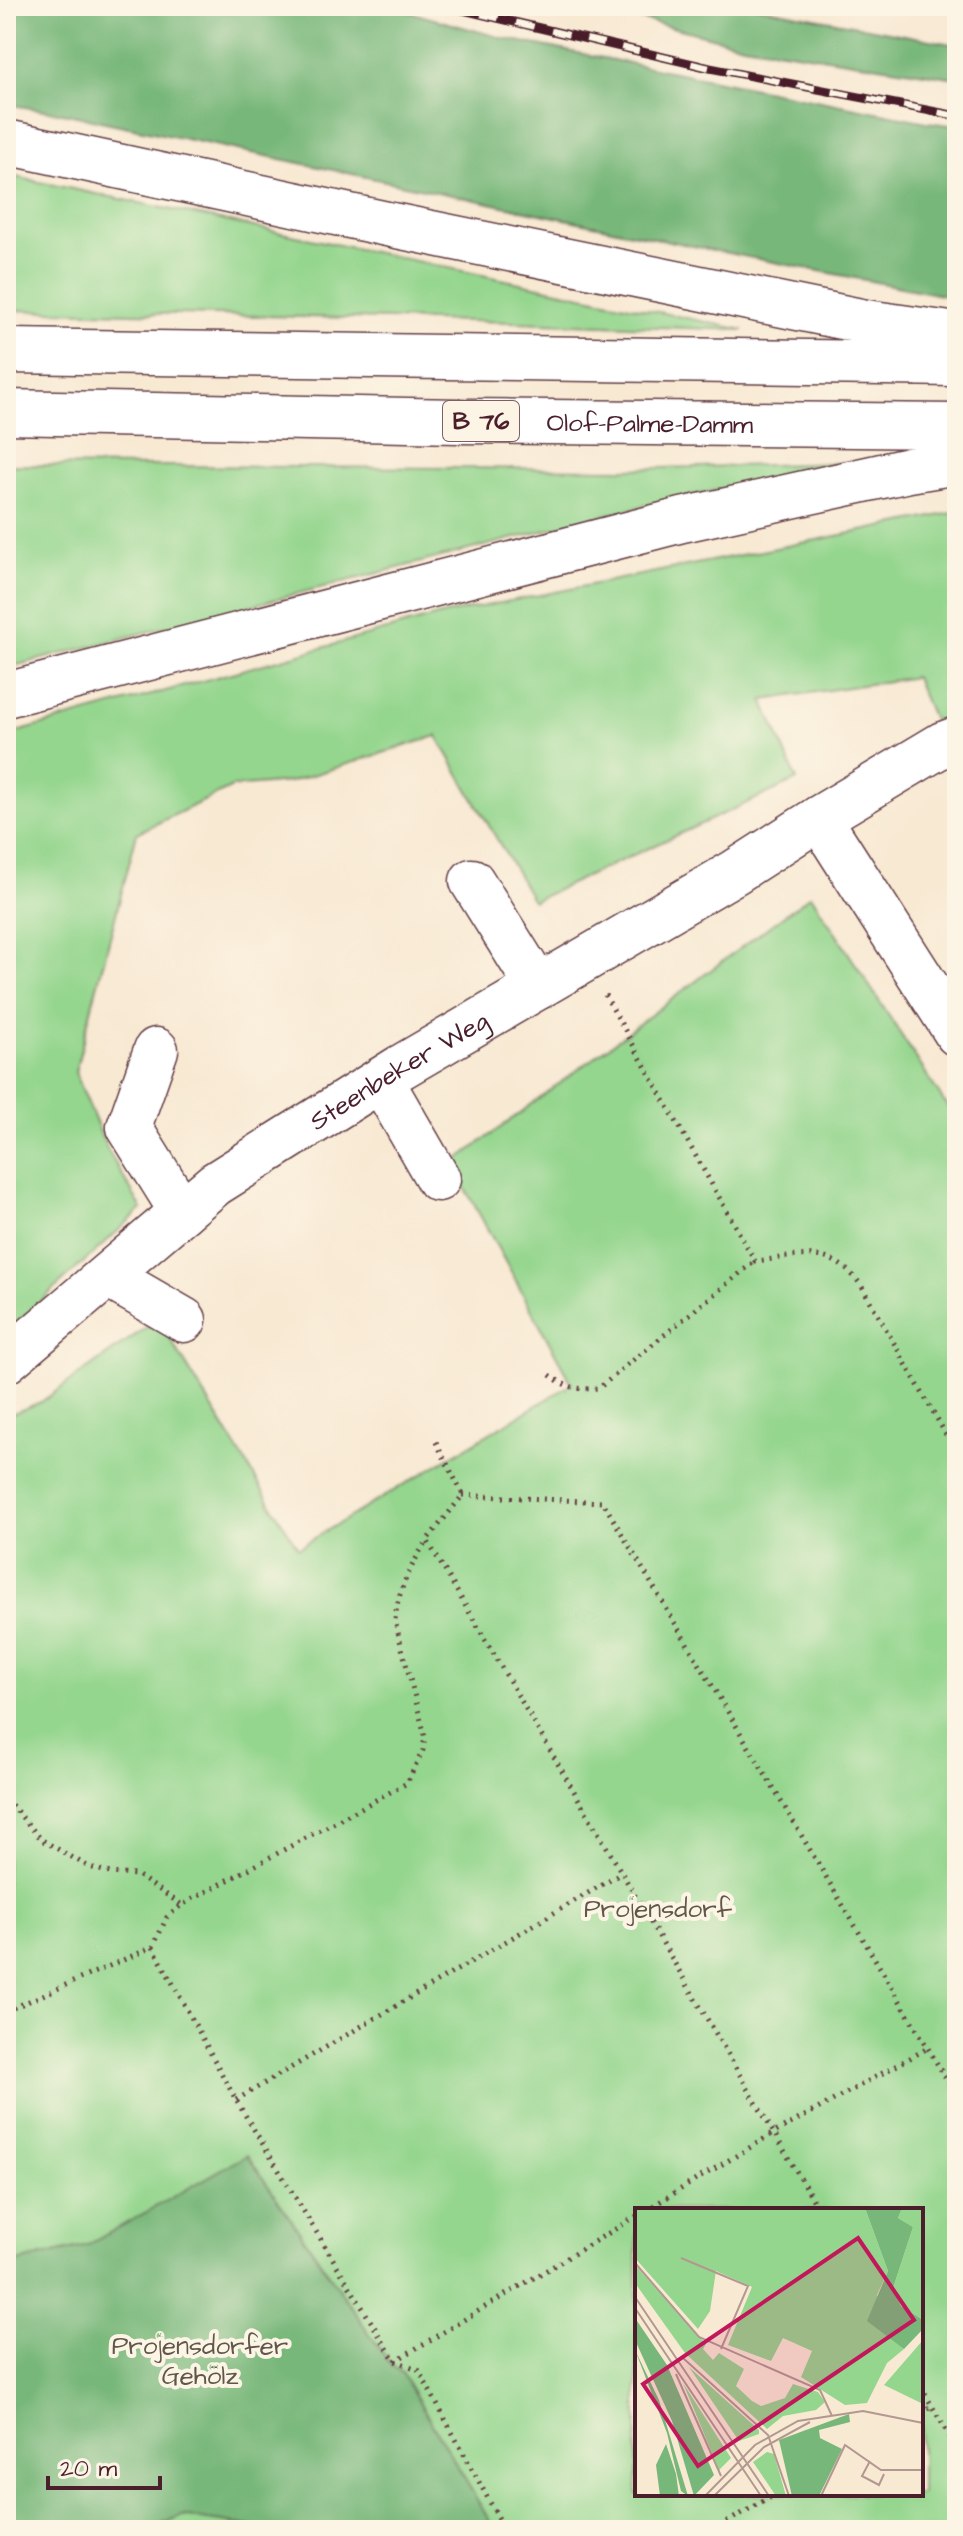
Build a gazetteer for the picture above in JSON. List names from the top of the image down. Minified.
{"streets":{"main road":["B 76","Olof-Palme-Damm","Steenbeker Weg"]},"parks":["Projensdorf","Projensdorfer Gehölz"],"scale_bar":"20 m"}
